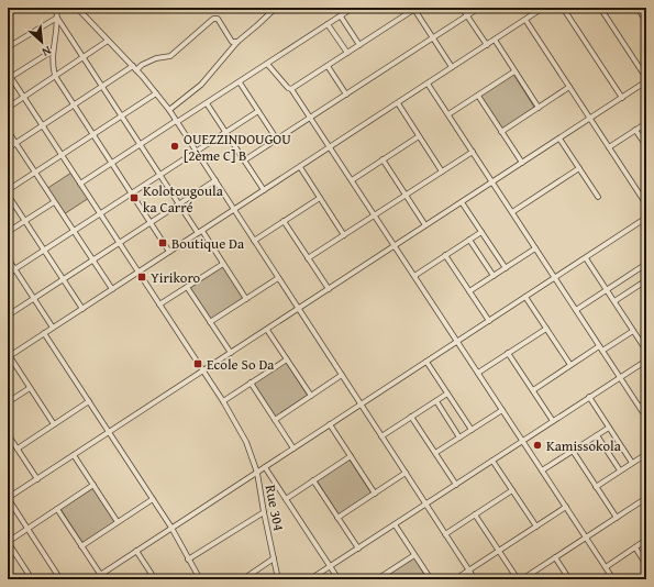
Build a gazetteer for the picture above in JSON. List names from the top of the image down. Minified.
{"streets":{"street":["Rue 304"]},"places":{"other":["OUEZZINDOUGOU [2ème C] B","Kamissokola"],"transit":["Kolotougoula ka Carré","Boutique Da","Yirikoro","Ecole So Da"]},"north":"bottom right"}
